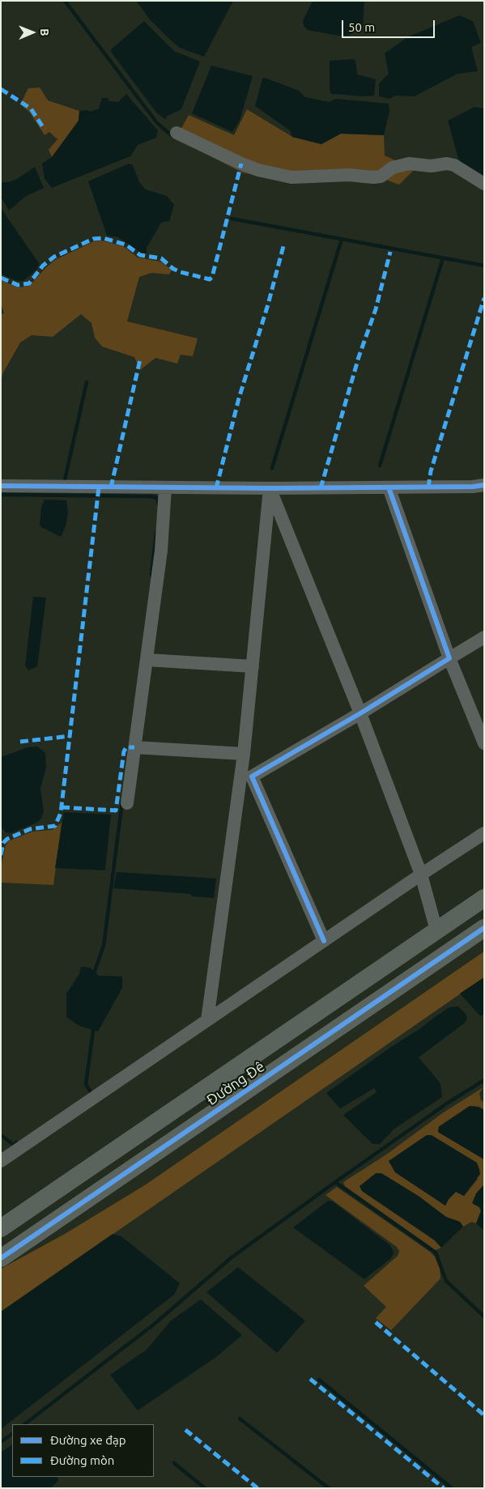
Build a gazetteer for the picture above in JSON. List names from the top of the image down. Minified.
{"streets":{"street":["Đường Đê"]},"legend":["Đường xe đạp","Đường mòn"],"scale_bar":"50 m","north":"right"}
